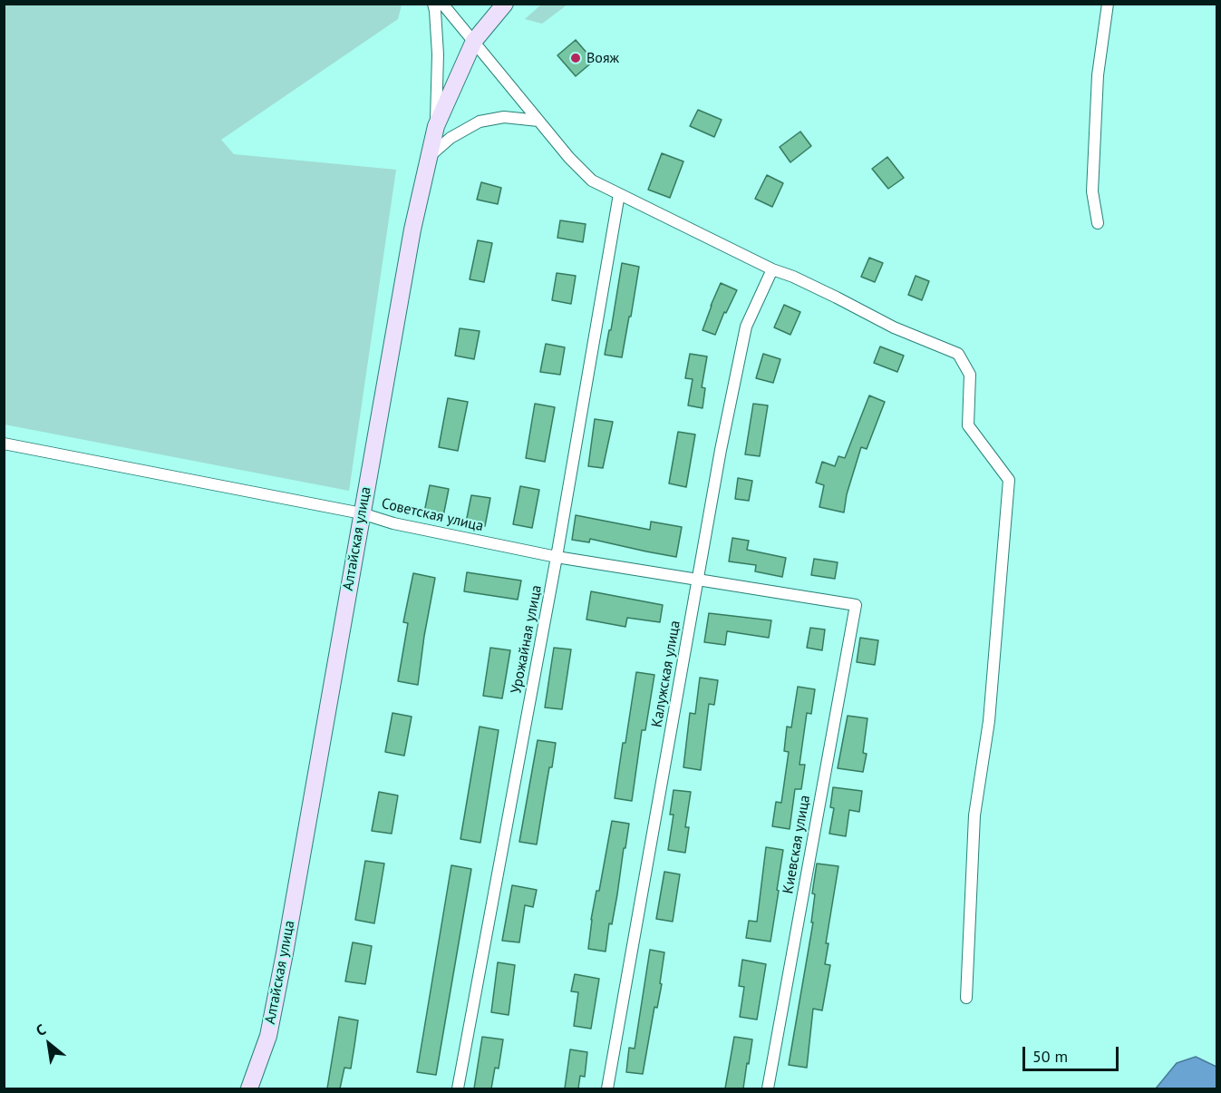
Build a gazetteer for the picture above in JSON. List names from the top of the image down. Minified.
{"streets":{"main road":["Алтайская улица"],"street":["Советская улица","Урожайная улица","Калужская улица","Киевская улица"]},"crossings":[["Советская улица","Алтайская улица"],["Советская улица","Урожайная улица"],["Советская улица","Калужская улица"],["Советская улица","Киевская улица"]],"places":["Вояж"],"scale_bar":"50 m","north":"top left"}
